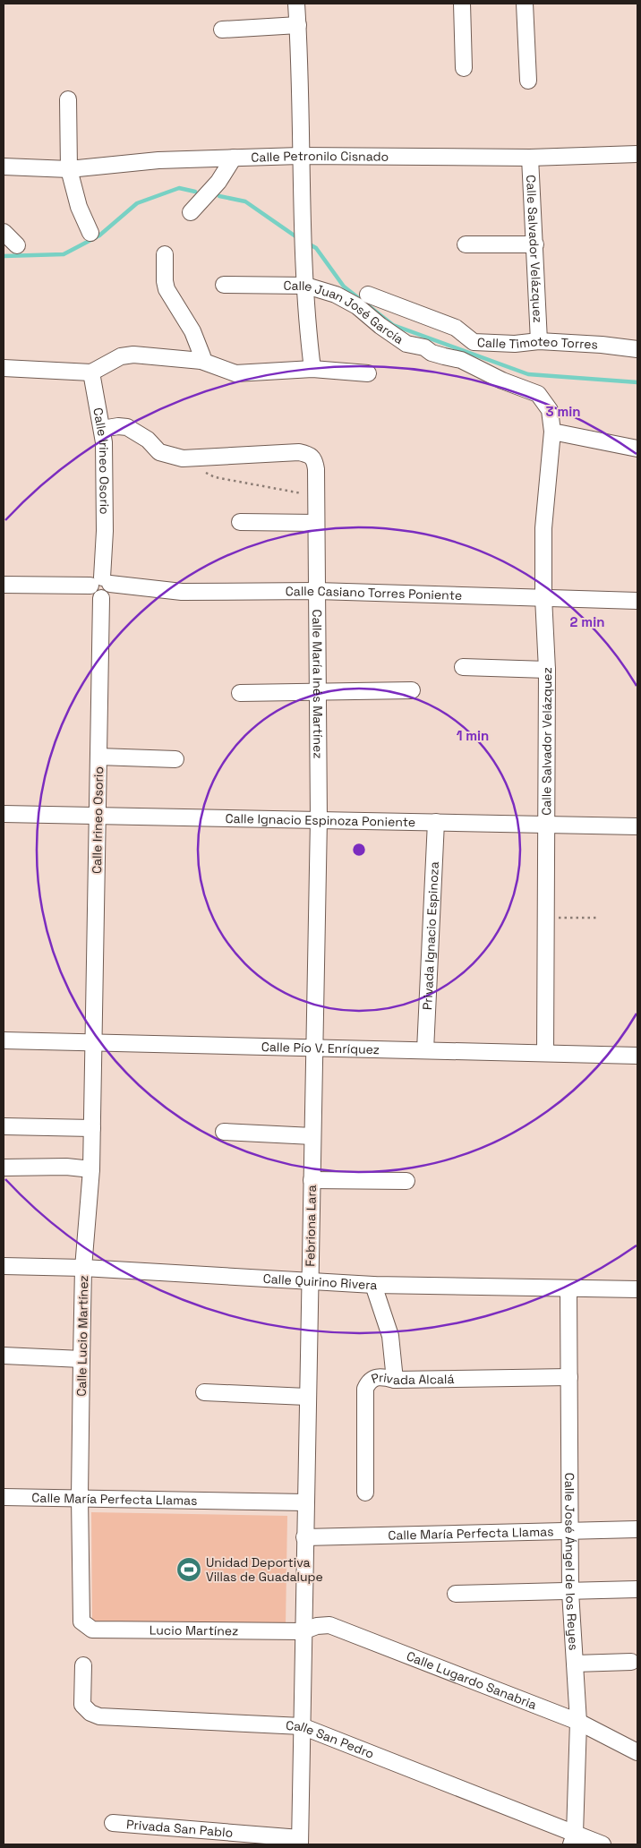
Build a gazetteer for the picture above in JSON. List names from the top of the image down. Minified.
{"streets":{"street":["Calle Petronilo Cisnado","Calle Salvador Velázquez","Calle Juan José García","Calle Timoteo Torres","Calle Irineo Osorio","Calle Casiano Torres Poniente","Calle María Inés Martínez","Calle Ignacio Espinoza Poniente","Privada Ignacio Espinoza","Calle Pío V. Enríquez","Febriona Lara","Calle Quirino Rivera","Calle Lucio Martínez","Privada Alcalá","Calle María Perfecta Llamas","Calle José Ángel de los Reyes","Lucio Martínez","Calle Lugardo Sanabria","Calle San Pedro","Privada San Pablo"]},"crossings":[["Calle Petronilo Cisnado","Calle Salvador Velázquez"],["Calle Salvador Velázquez","Calle Juan José García"],["Calle Salvador Velázquez","Calle Timoteo Torres"],["Calle Salvador Velázquez","Calle Casiano Torres Poniente"],["Calle Salvador Velázquez","Calle Ignacio Espinoza Poniente"],["Calle Salvador Velázquez","Calle Pío V. Enríquez"],["Calle Irineo Osorio","Calle Casiano Torres Poniente"],["Calle Irineo Osorio","Calle María Inés Martínez"],["Calle Irineo Osorio","Calle Ignacio Espinoza Poniente"],["Calle Irineo Osorio","Calle Pío V. Enríquez"],["Calle Irineo Osorio","Calle Lucio Martínez"],["Calle Casiano Torres Poniente","Calle María Inés Martínez"],["Calle María Inés Martínez","Calle Ignacio Espinoza Poniente"],["Calle María Inés Martínez","Febriona Lara"],["Calle Ignacio Espinoza Poniente","Privada Ignacio Espinoza"],["Calle Ignacio Espinoza Poniente","Febriona Lara"],["Privada Ignacio Espinoza","Calle Pío V. Enríquez"],["Calle Pío V. Enríquez","Febriona Lara"],["Calle Pío V. Enríquez","Calle Lucio Martínez"],["Febriona Lara","Calle Quirino Rivera"],["Febriona Lara","Calle María Perfecta Llamas"],["Febriona Lara","Lucio Martínez"],["Febriona Lara","Calle Lugardo Sanabria"],["Febriona Lara","Calle San Pedro"],["Febriona Lara","Privada San Pablo"],["Calle Quirino Rivera","Calle Lucio Martínez"],["Calle Quirino Rivera","Calle José Ángel de los Reyes"],["Calle Lucio Martínez","Calle María Perfecta Llamas"],["Calle Lucio Martínez","Lucio Martínez"],["Privada Alcalá","Calle José Ángel de los Reyes"],["Calle María Perfecta Llamas","Calle José Ángel de los Reyes"],["Calle José Ángel de los Reyes","Calle Lugardo Sanabria"],["Calle José Ángel de los Reyes","Calle San Pedro"],["Lucio Martínez","Calle Lugardo Sanabria"]],"places":{"sports":["Unidad Deportiva Villas de Guadalupe"]},"rings":["3 min","2 min","1 min"]}
